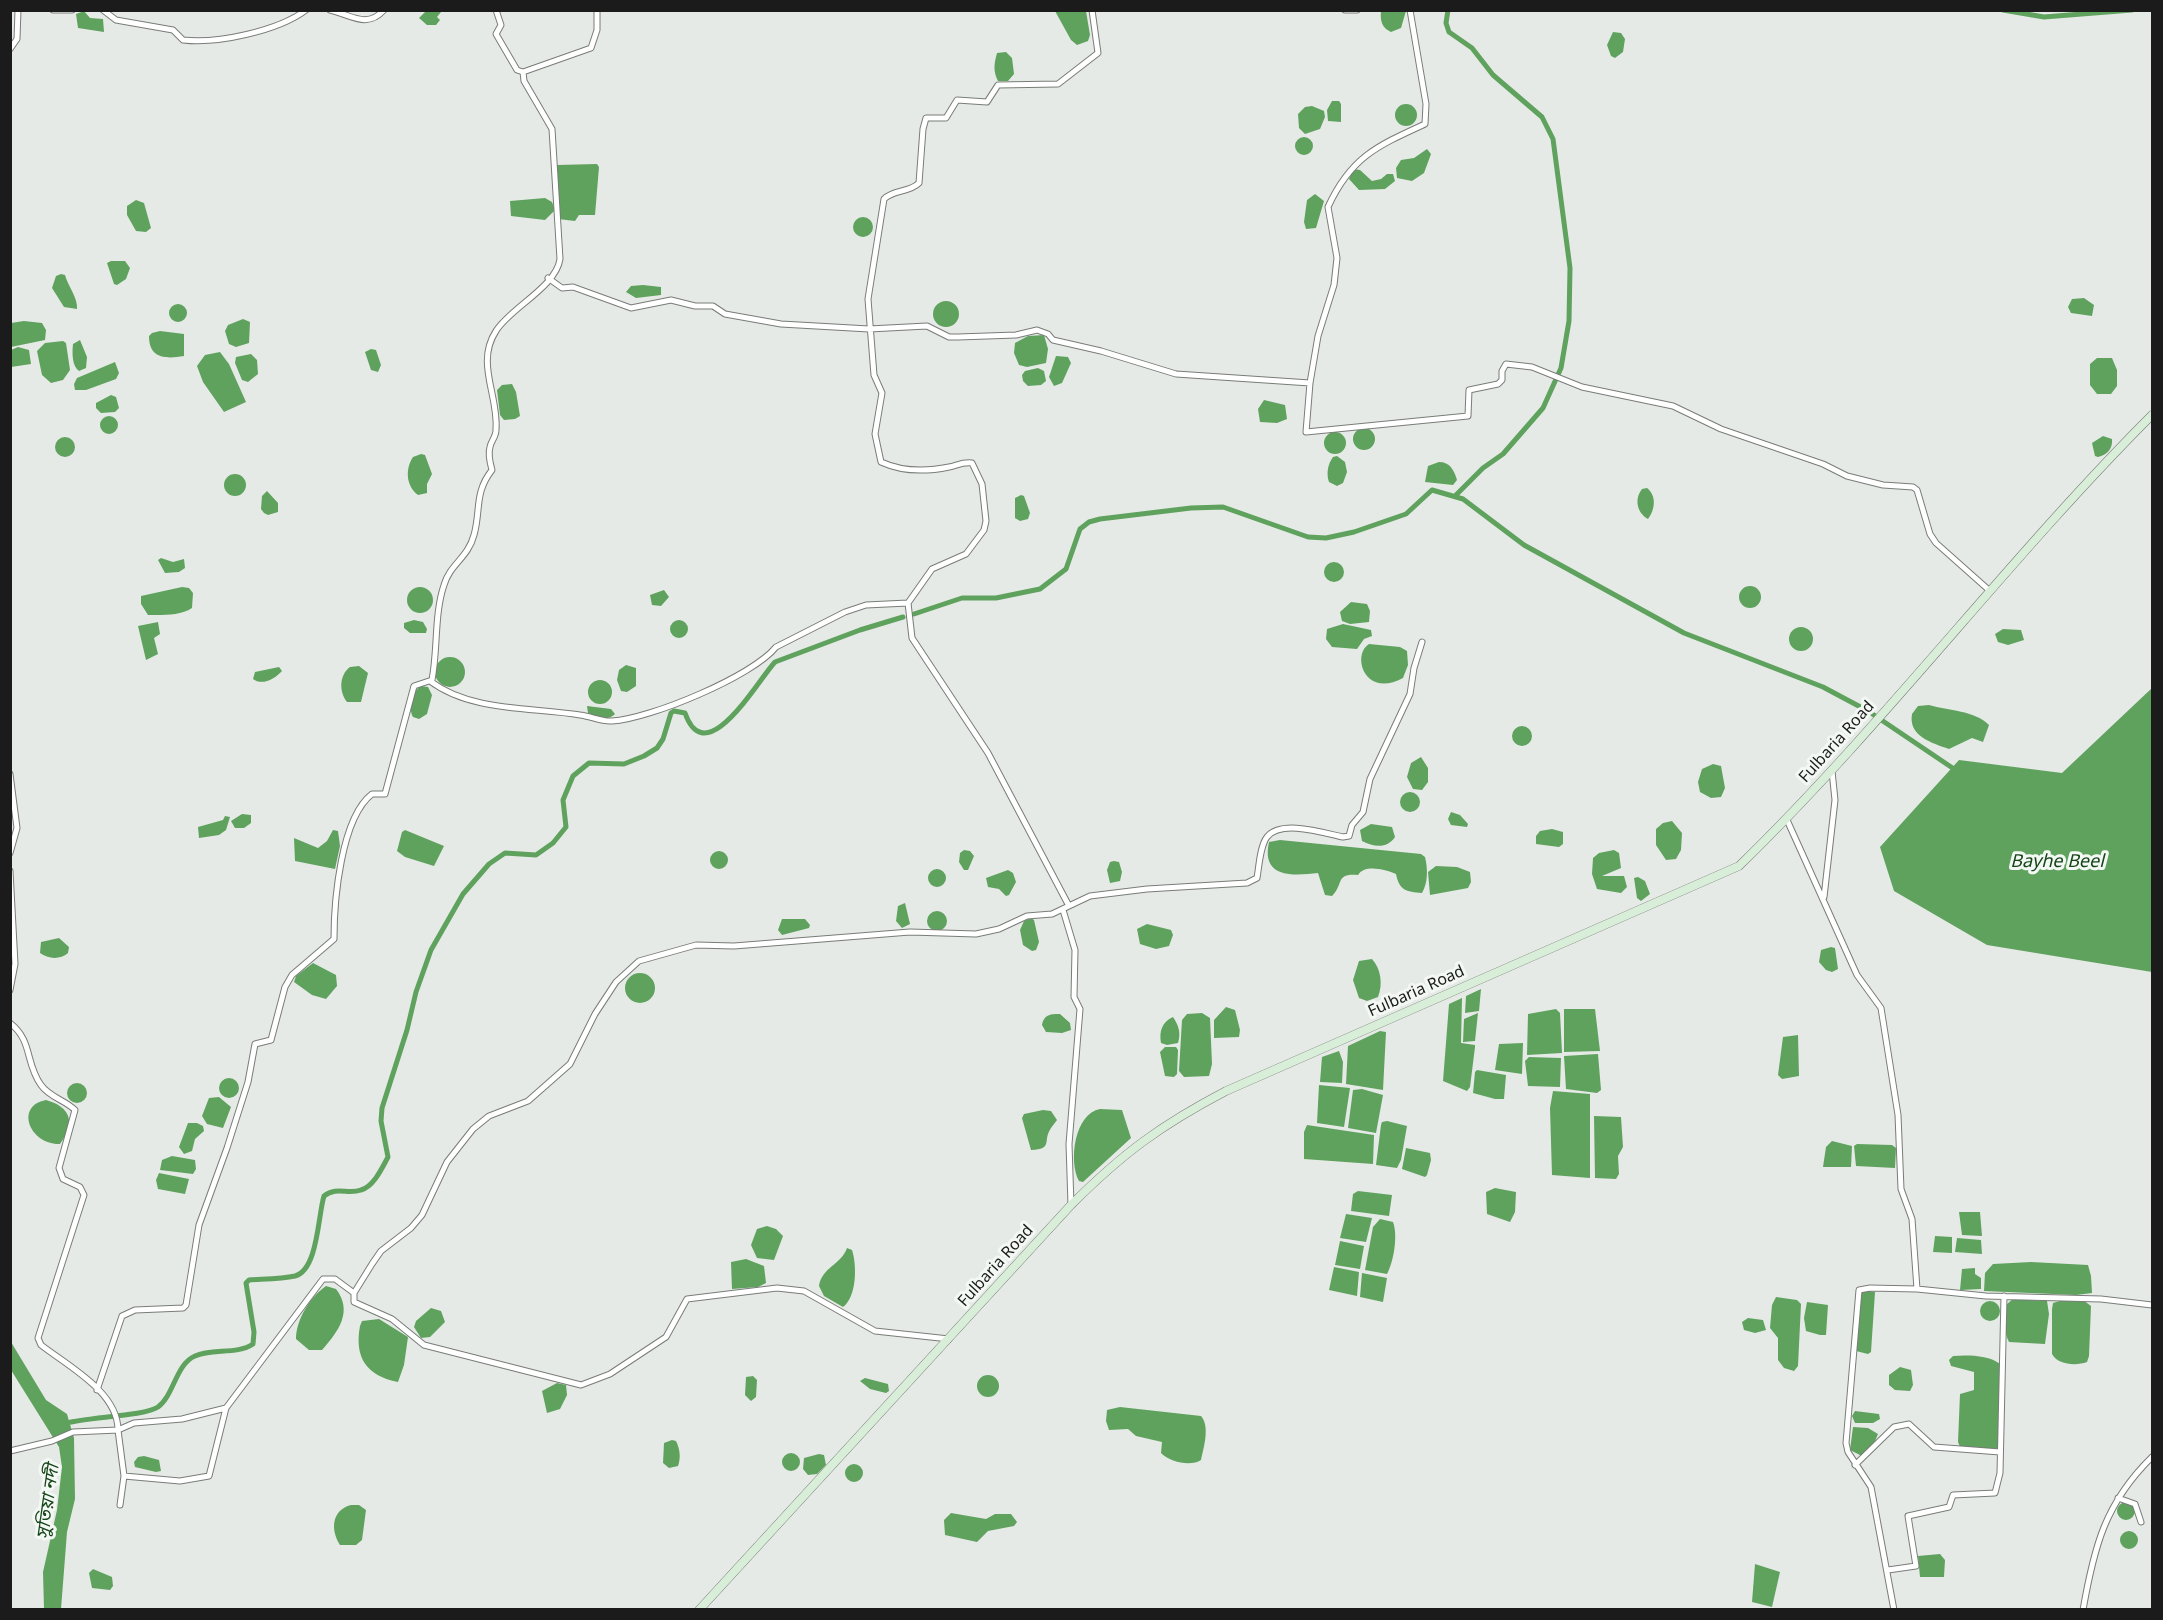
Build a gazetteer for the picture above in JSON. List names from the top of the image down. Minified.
{"streets":{"main road":["Fulbaria Road"]},"water":["Bayhe Beel","সুতিয়া নদী"]}
